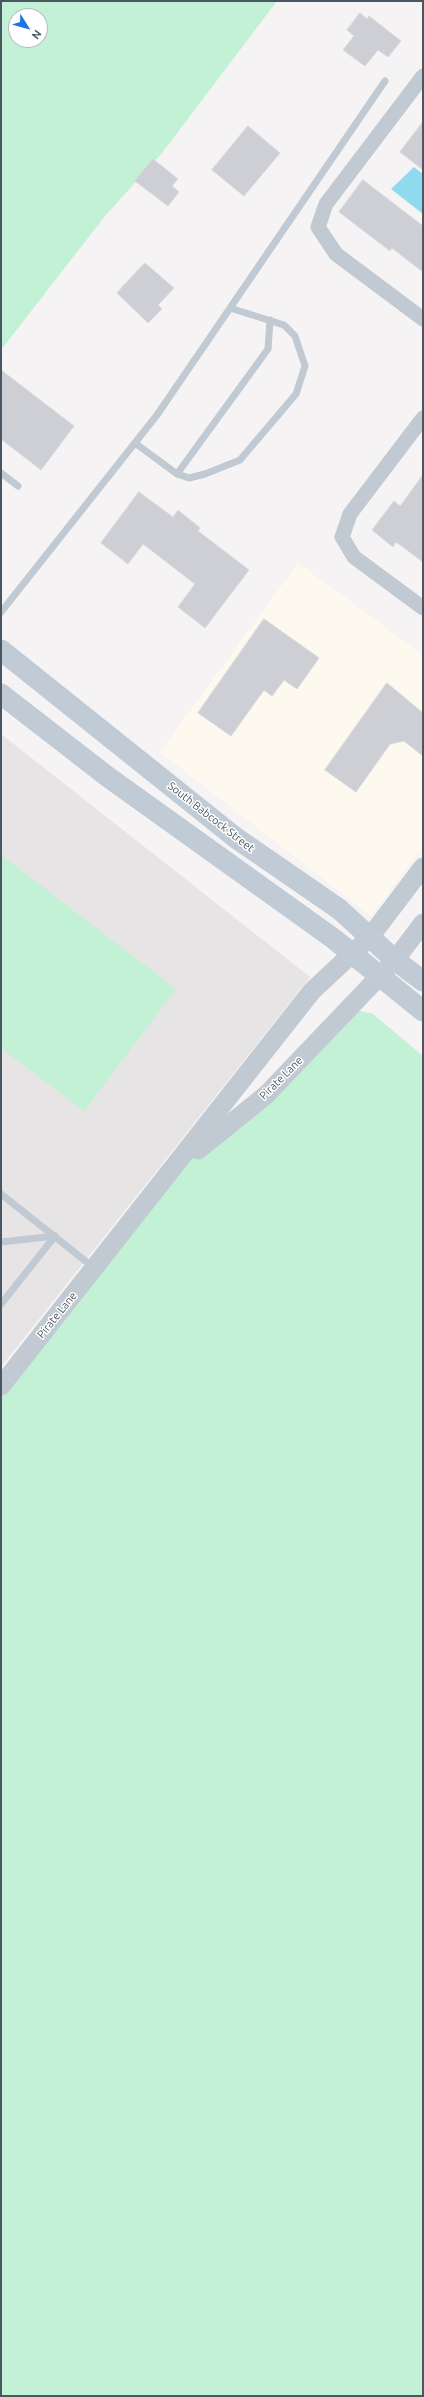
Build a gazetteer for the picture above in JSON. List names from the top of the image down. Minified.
{"streets":{"main road":["South Babcock Street"],"street":["Pirate Lane"]},"crossings":[["South Babcock Street","Pirate Lane"]],"north":"bottom right"}
